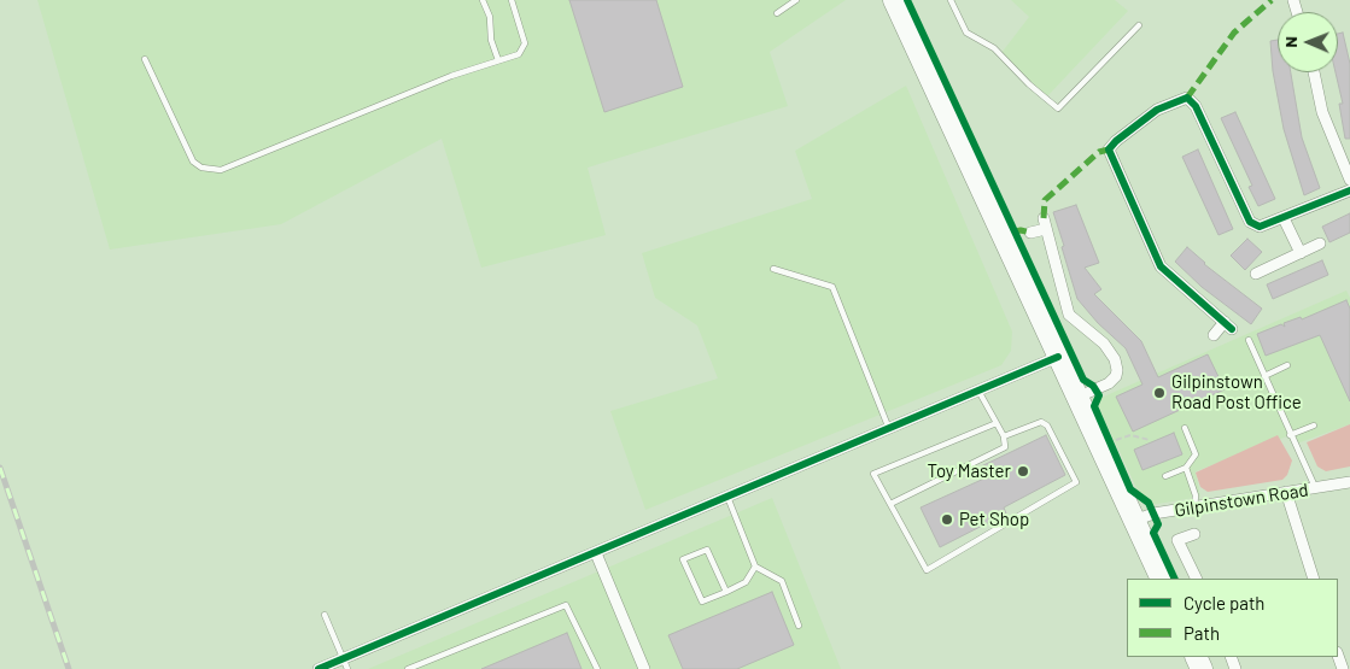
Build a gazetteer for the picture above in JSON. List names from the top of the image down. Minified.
{"streets":{"street":["Gilpinstown Road"]},"places":["Gilpinstown Road Post Office","Toy Master","Pet Shop"],"legend":["Cycle path","Path"],"north":"left"}
